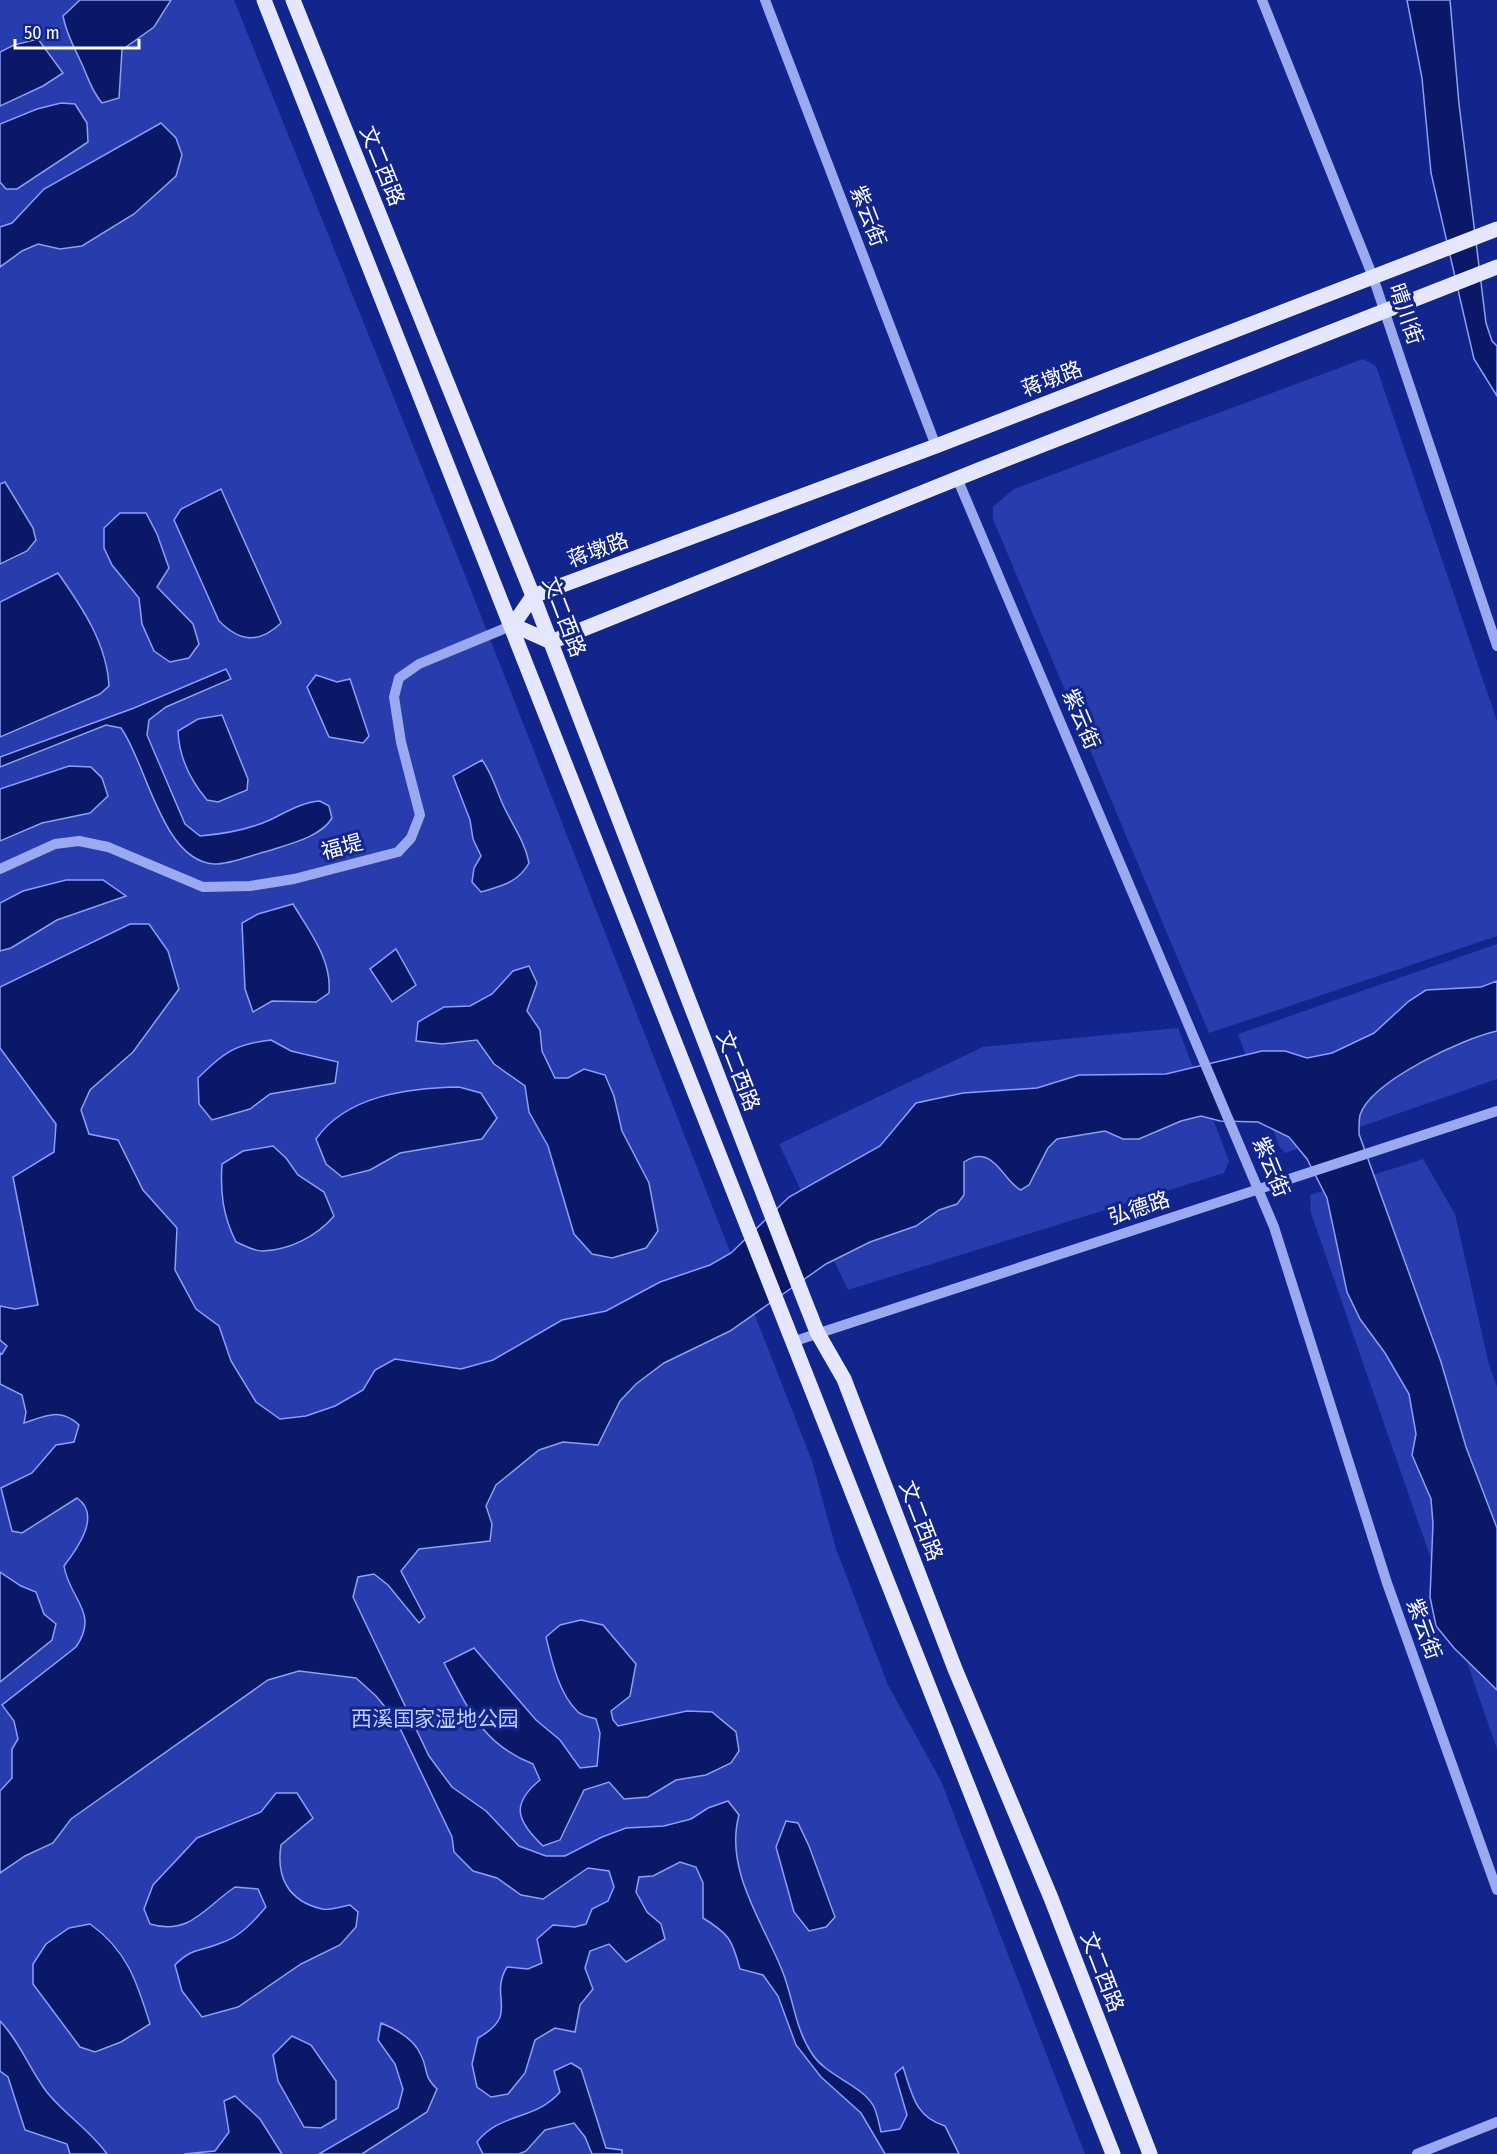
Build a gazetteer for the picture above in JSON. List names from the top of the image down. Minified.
{"streets":{"main road":["文二西路","蒋墩路"],"street":["紫云街","晴川街","福堤","弘德路"]},"crossings":[["文二西路","蒋墩路"],["文二西路","弘德路"],["紫云街","蒋墩路"],["紫云街","弘德路"],["晴川街","蒋墩路"]],"parks":["西溪国家湿地公园"],"scale_bar":"50 m"}
